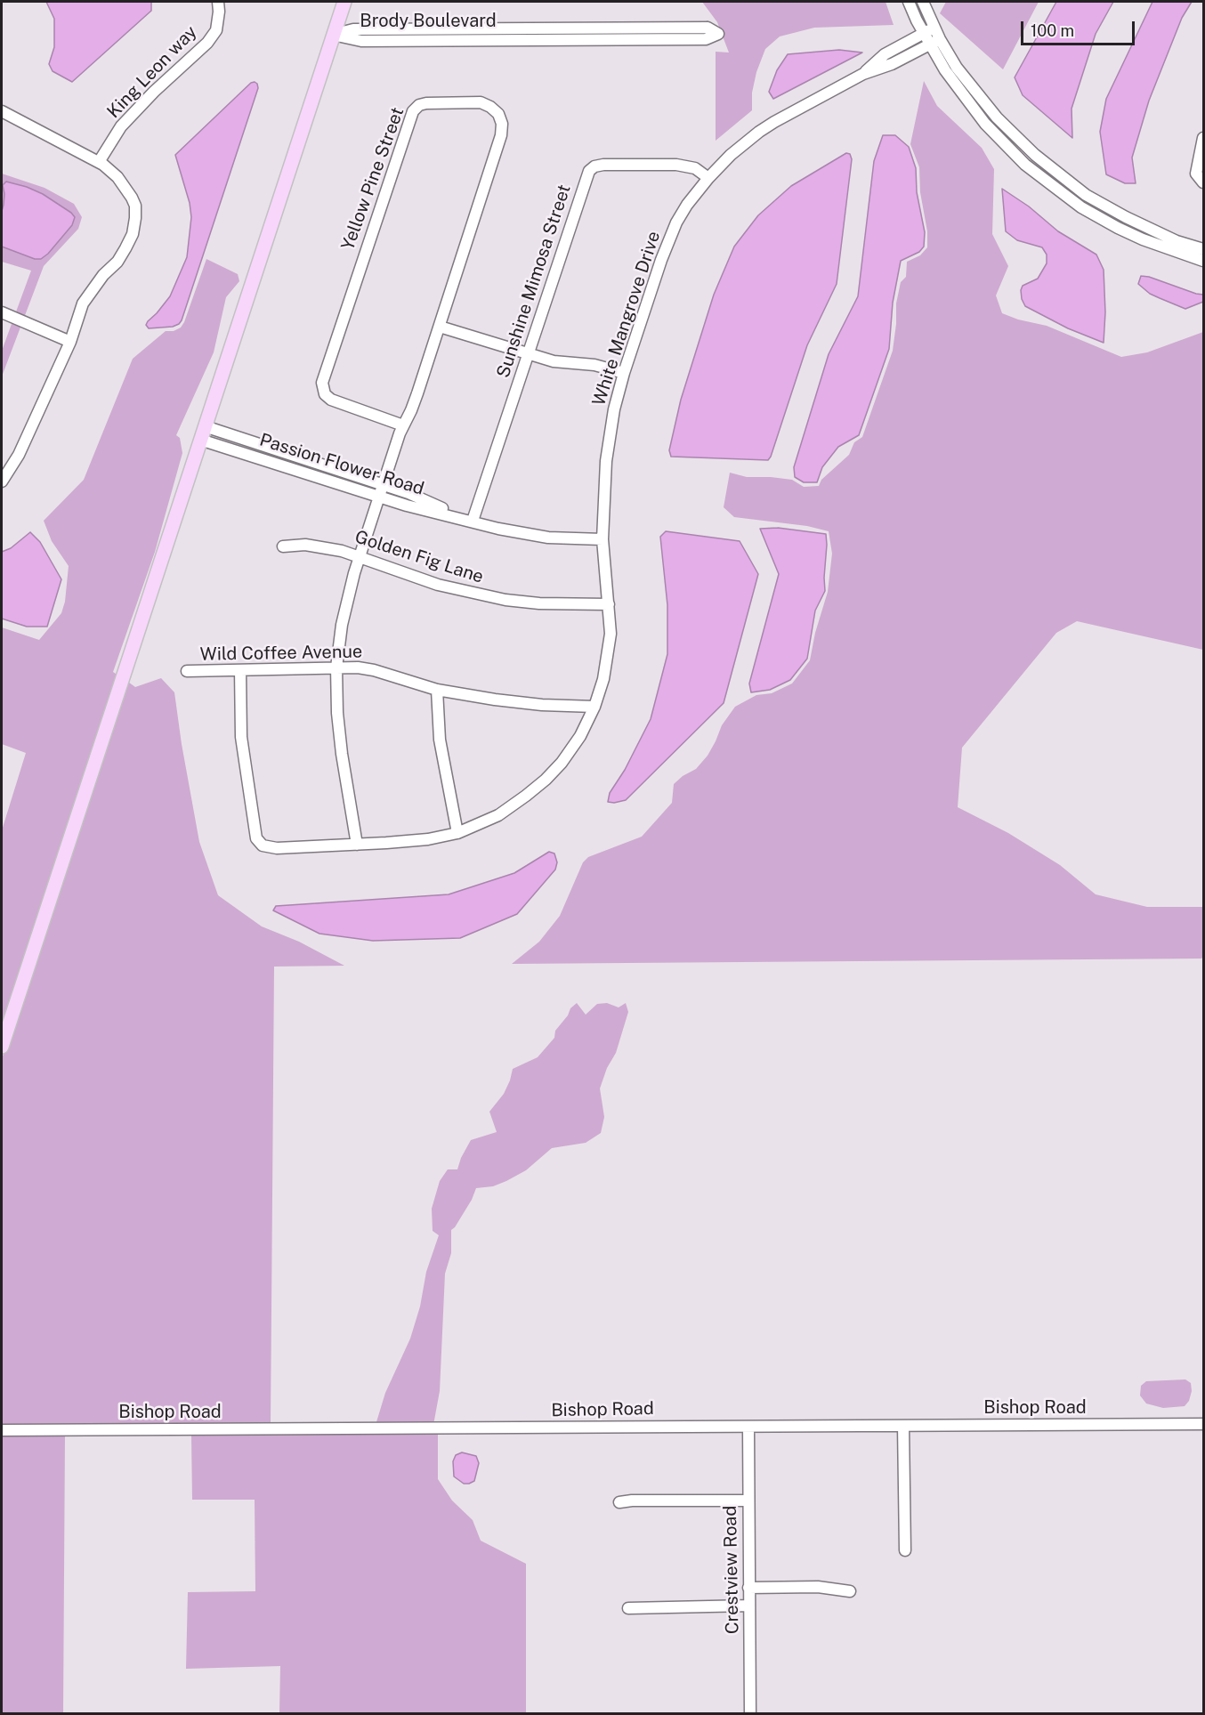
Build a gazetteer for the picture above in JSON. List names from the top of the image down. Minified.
{"streets":{"street":["Brody Boulevard","King Leon way","Yellow Pine Street","Sunshine Mimosa Street","White Mangrove Drive","Passion Flower Road","Golden Fig Lane","Wild Coffee Avenue","Bishop Road","Crestview Road"]},"crossings":[["Yellow Pine Street","White Mangrove Drive"],["Yellow Pine Street","Passion Flower Road"],["Yellow Pine Street","Golden Fig Lane"],["Yellow Pine Street","Wild Coffee Avenue"],["Sunshine Mimosa Street","White Mangrove Drive"],["Sunshine Mimosa Street","Passion Flower Road"],["White Mangrove Drive","Passion Flower Road"],["White Mangrove Drive","Golden Fig Lane"],["White Mangrove Drive","Wild Coffee Avenue"],["Bishop Road","Crestview Road"]],"scale_bar":"100 m"}
